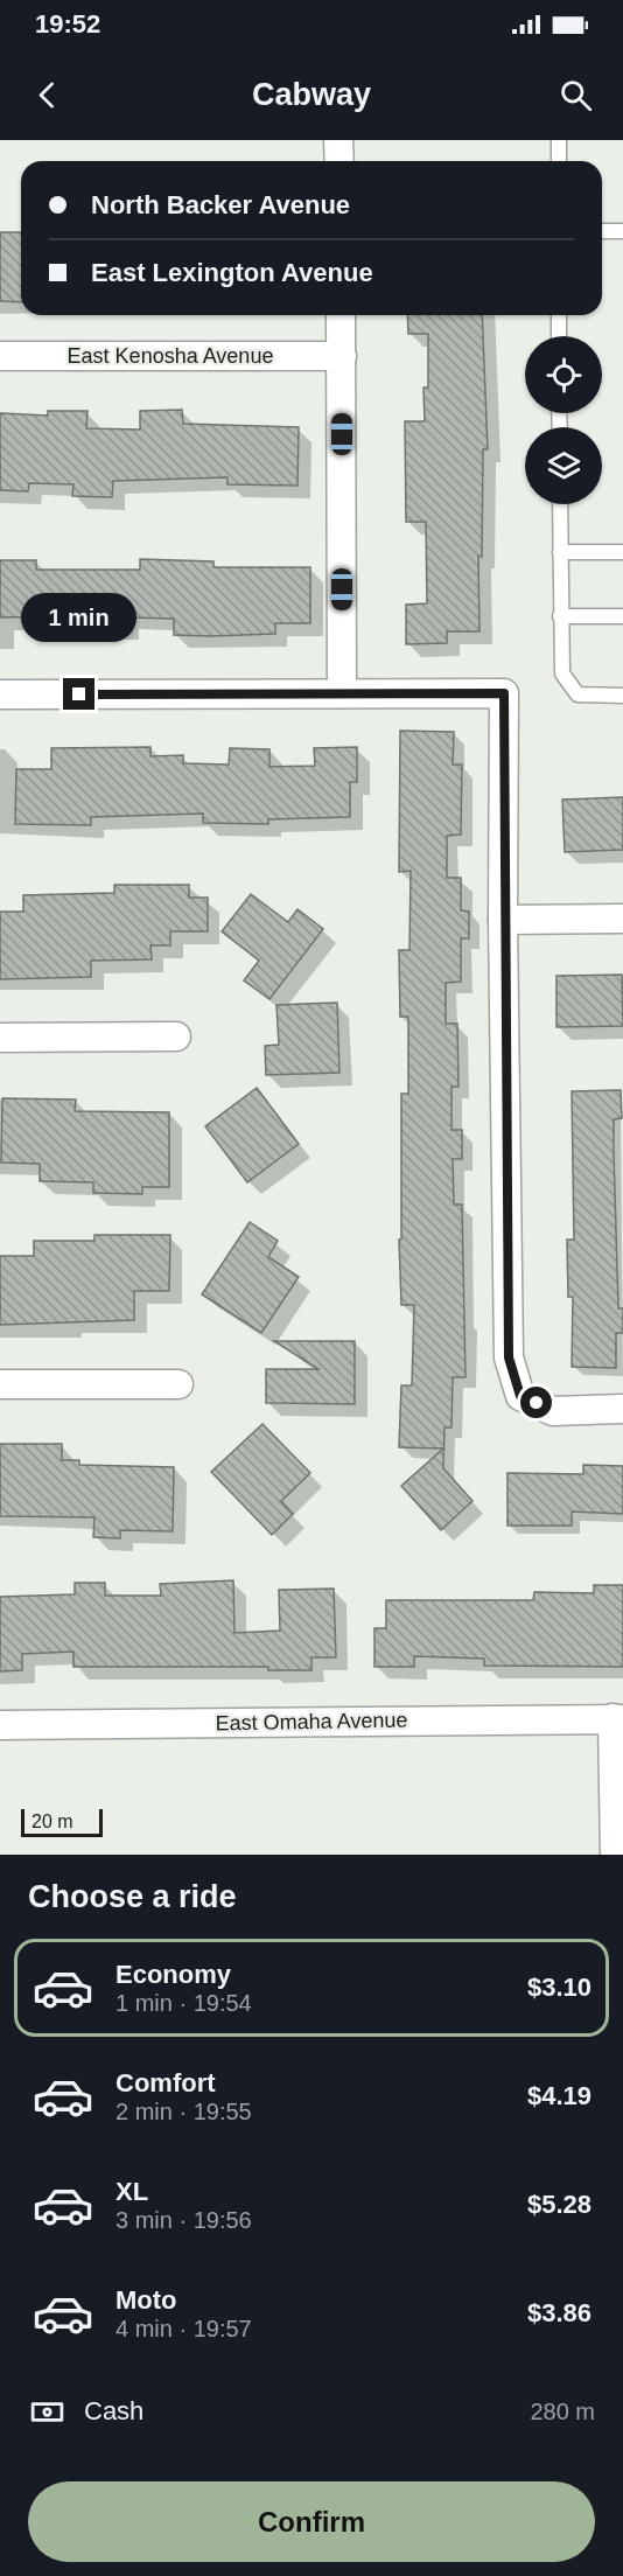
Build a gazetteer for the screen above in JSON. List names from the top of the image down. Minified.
{"streets":{"street":["East Kenosha Avenue","East Omaha Avenue"]},"scale_bar":"20 m","page":{"status":"19:52","header":"Cabway","banner":["North Backer Avenue","East Lexington Avenue"],"bubble":"1 min","scale":"20 m","heading":"Choose a ride","list":[{"name":"Economy","note":"1 min · 19:54","value":"$3.10"},{"name":"Comfort","note":"2 min · 19:55","value":"$4.19"},{"name":"XL","note":"3 min · 19:56","value":"$5.28"},{"name":"Moto","note":"4 min · 19:57","value":"$3.86"}],"pay":["Cash","280 m"],"buttons":"Confirm"}}
